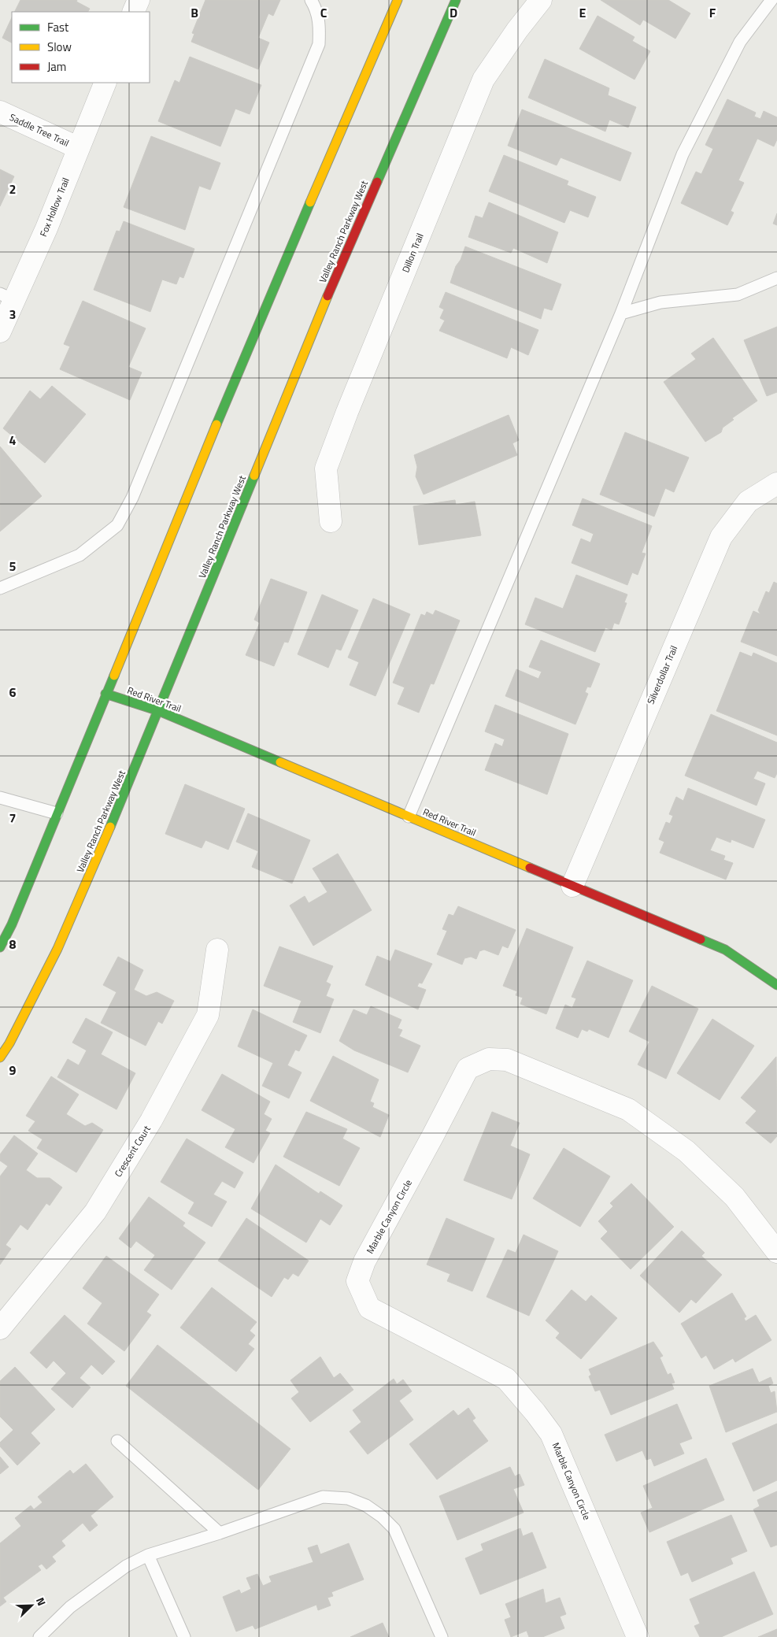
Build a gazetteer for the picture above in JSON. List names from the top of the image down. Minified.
{"streets":{"main road":["Valley Ranch Parkway West","Red River Trail"],"street":["Saddle Tree Trail","Fox Hollow Trail","Dillon Trail","Silverdollar Trail","Crescent Court","Marble Canyon Circle"]},"crossings":[["Saddle Tree Trail","Fox Hollow Trail"],["Valley Ranch Parkway West","Red River Trail"],["Silverdollar Trail","Red River Trail"]],"legend":["Fast","Slow","Jam"],"north":"top right","grid":{"columns":["B","C","D","E","F"],"rows":["2","3","4","5","6","7","8","9"]}}
